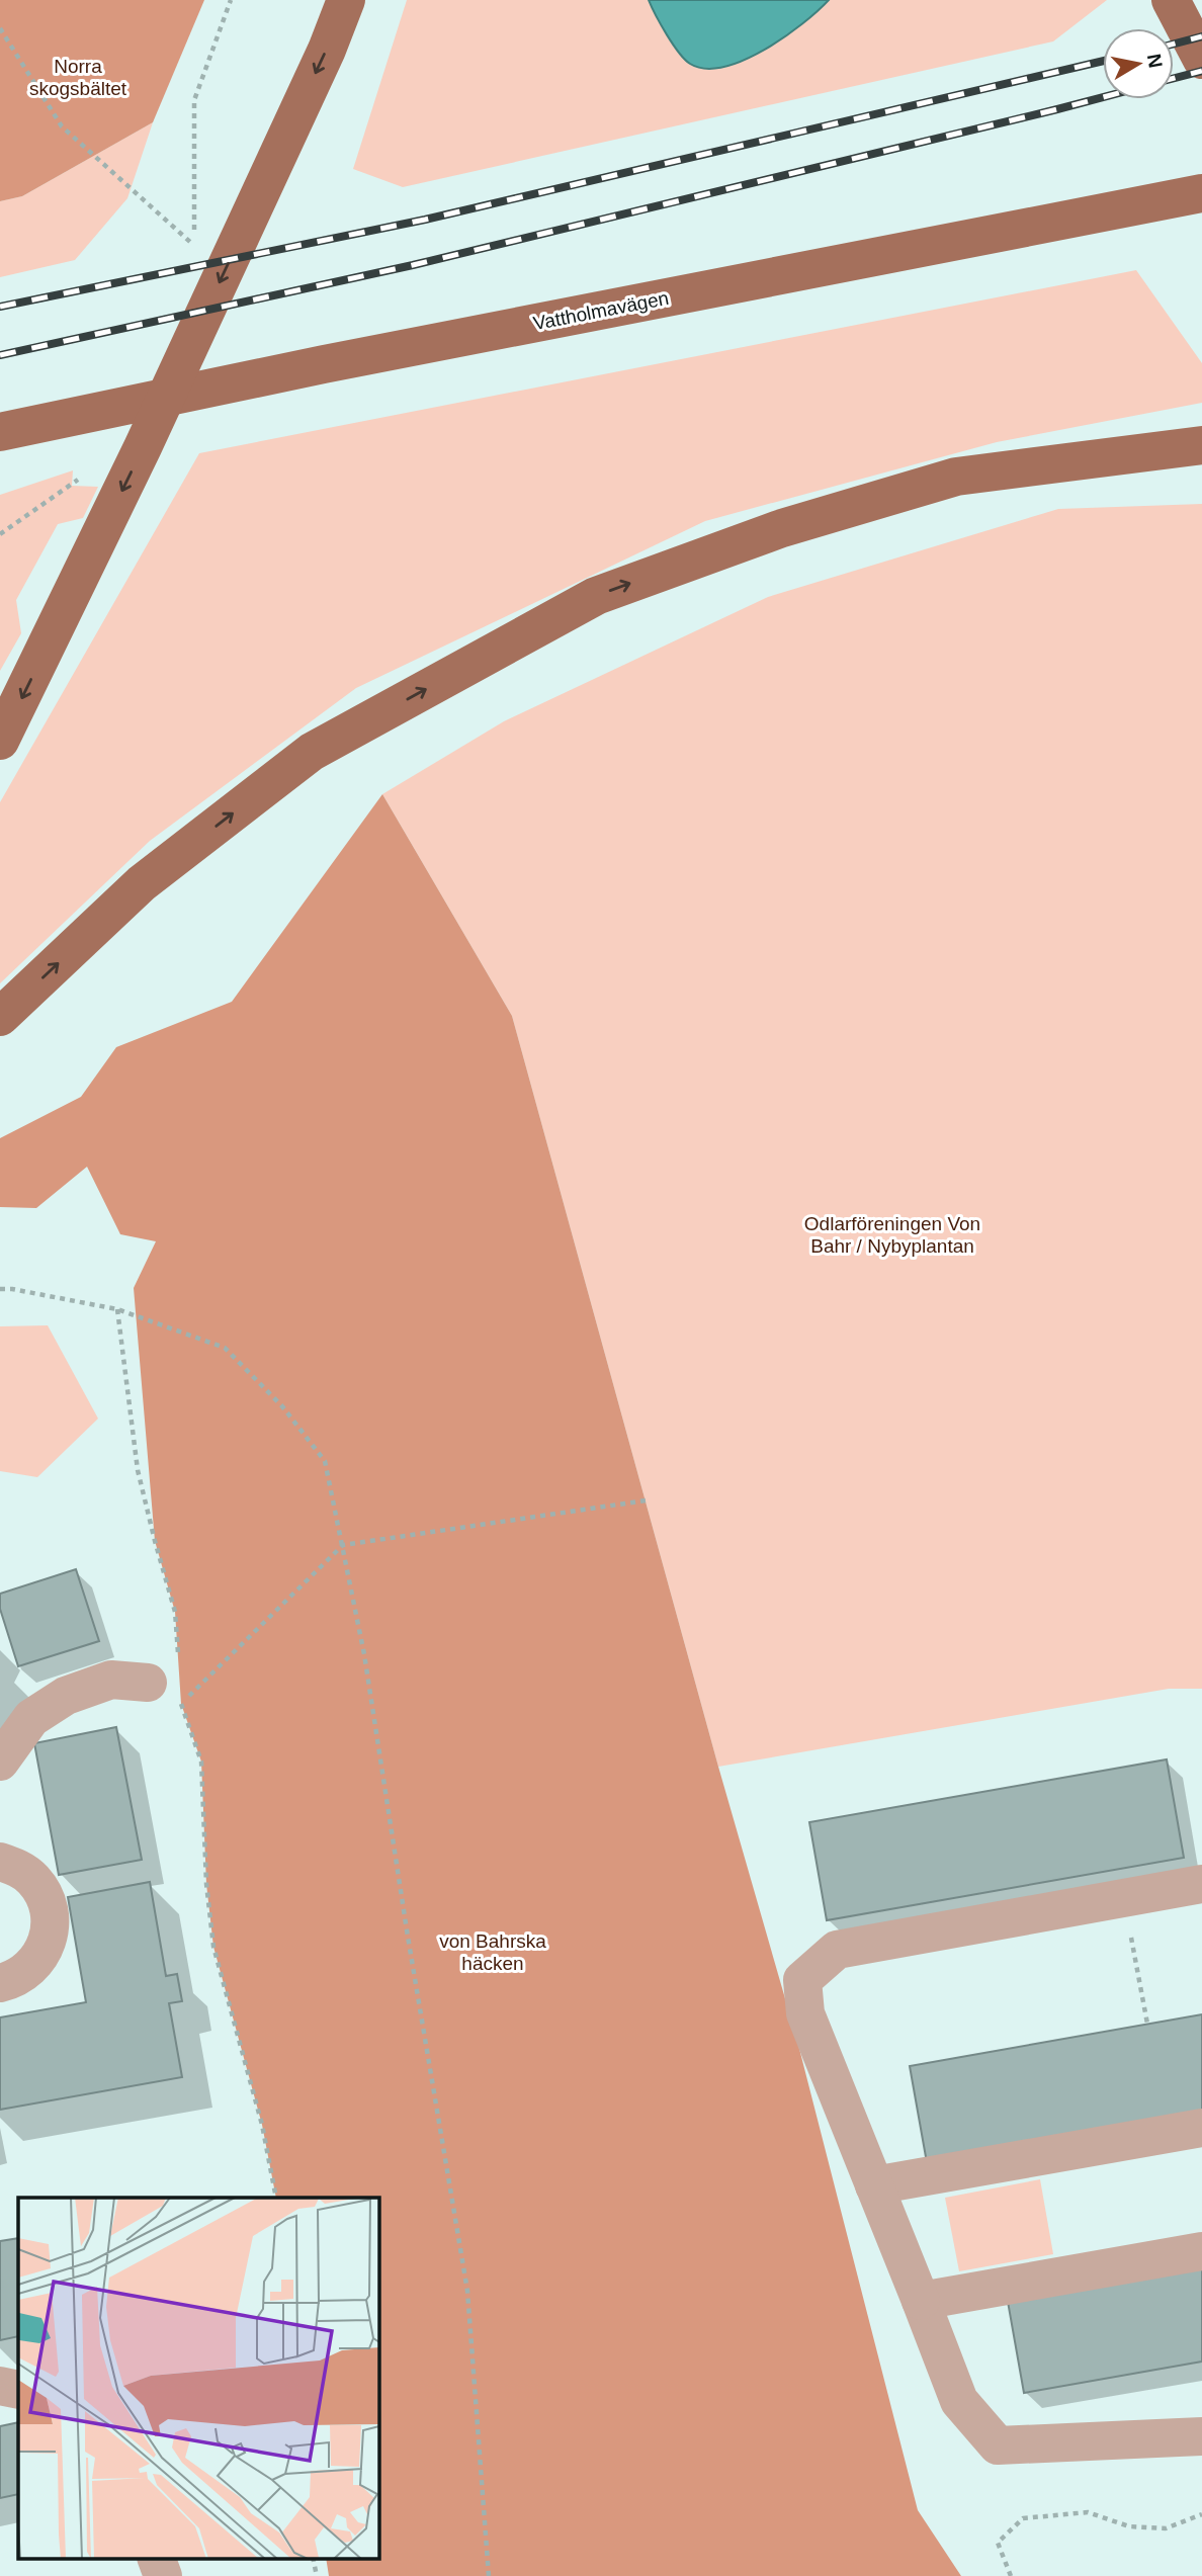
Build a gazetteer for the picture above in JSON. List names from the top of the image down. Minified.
{"streets":{"main road":["Vattholmavägen"]},"parks":["Norra skogsbältet","Odlarföreningen Von Bahr / Nybyplantan","von Bahrska häcken"],"north":"right"}
